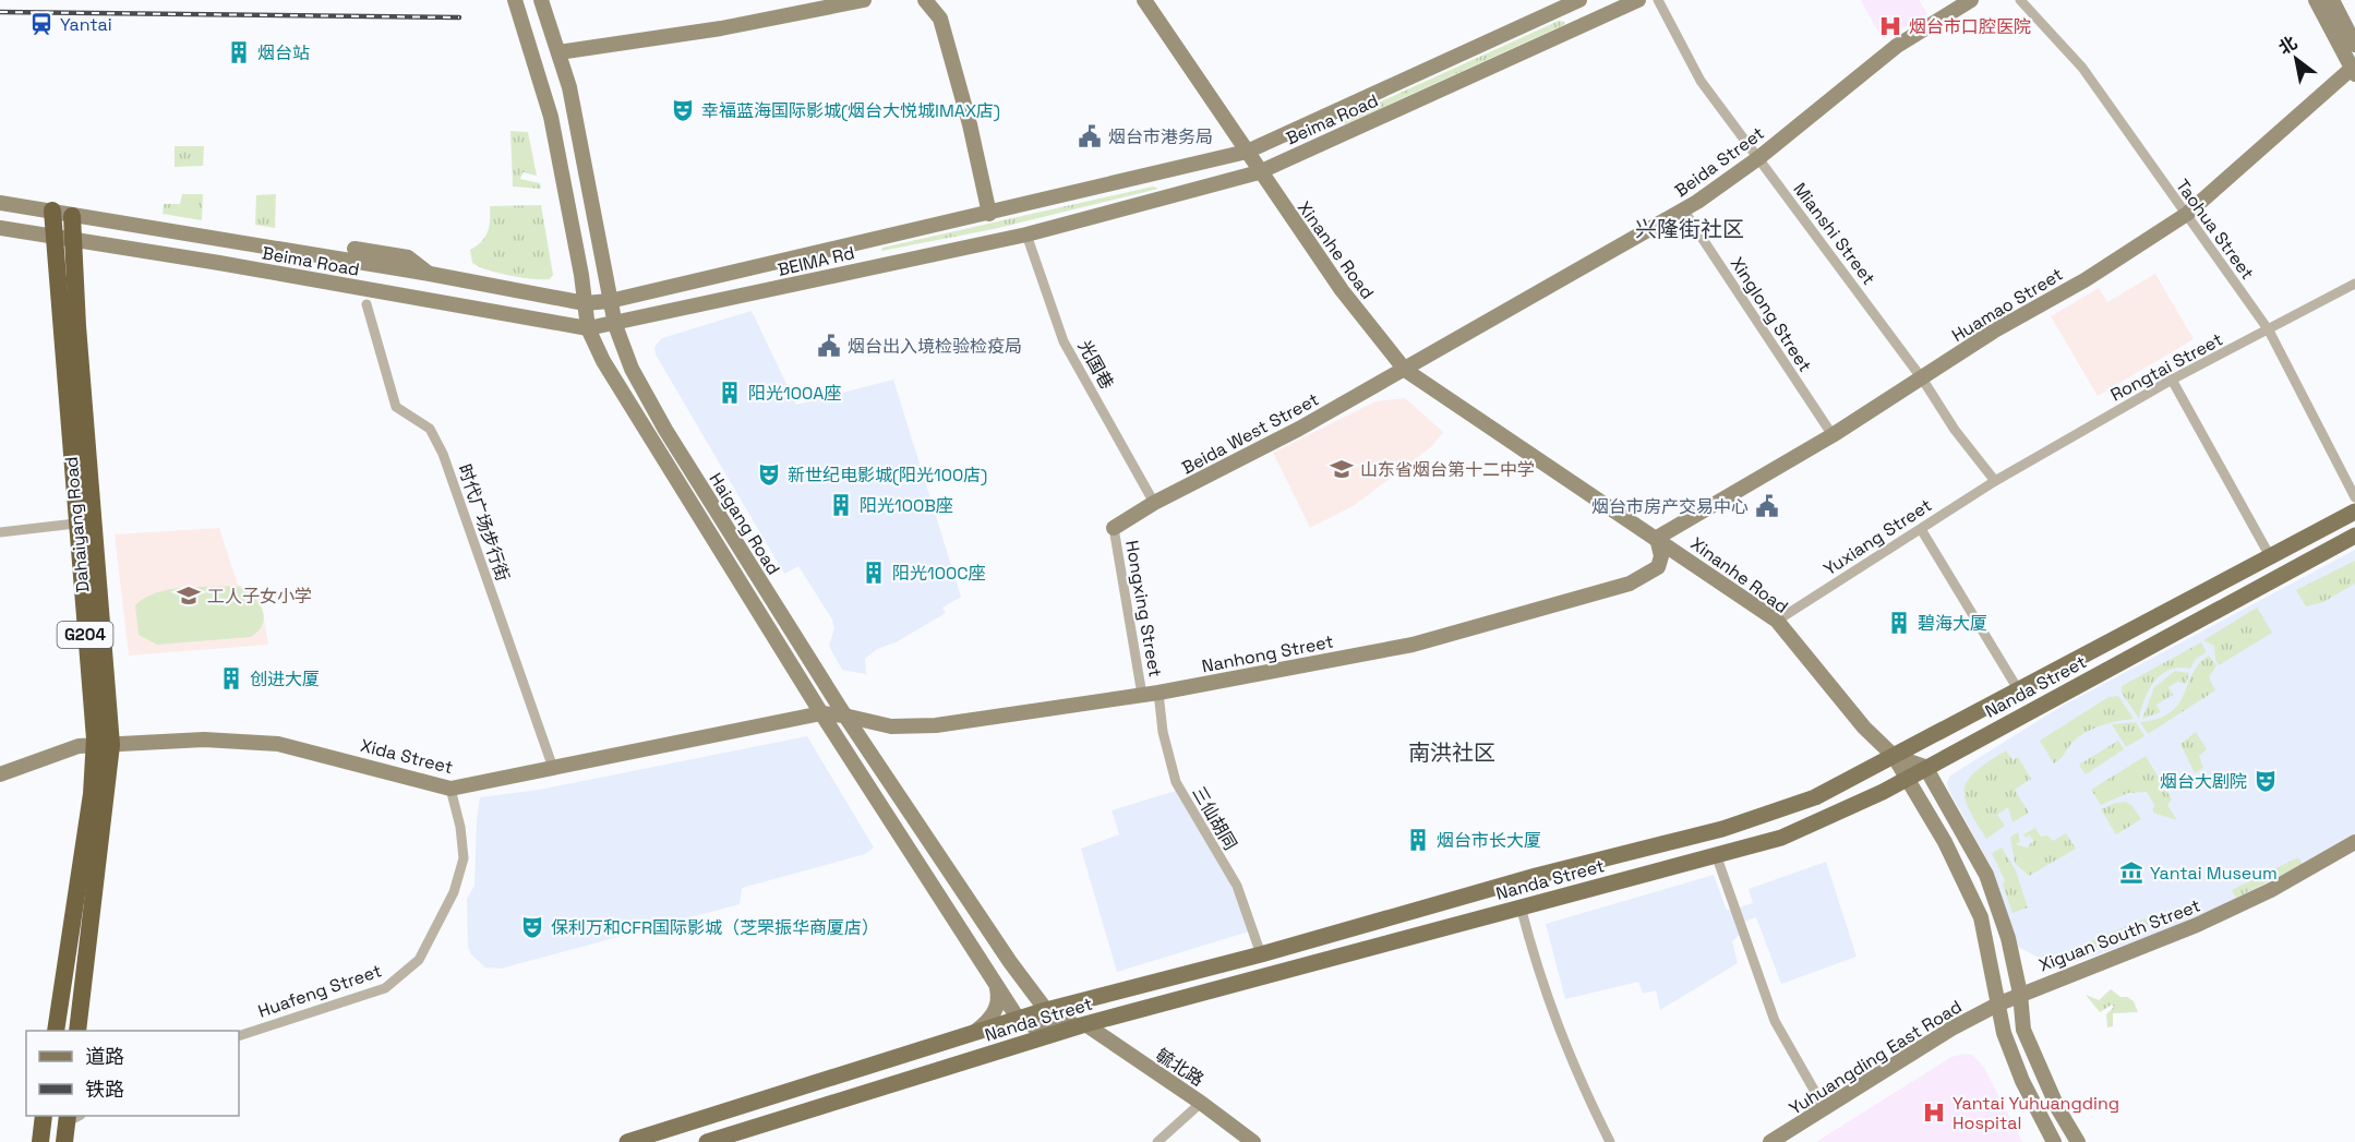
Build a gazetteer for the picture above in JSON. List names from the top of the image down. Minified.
{"streets":{"highway":["Dahaiyang Road","G204"],"main road":["Beima Road","Beida Street","Xinanhe Road","BEIMA Rd","Huamao Street","Beida West Street","Haigang Road","Nanhong Street","Nanda Street","Xida Street","Xiguan South Street","Yuhuangding East Road","毓北路"],"street":["Taohua Street","Mianshi Street","Xinglong Street","光国巷","Rongtai Street","时代广场步行街","Yuxiang Street","Hongxing Street","三仙胡同","Huafeng Street"]},"crossings":[["Beima Road","Xinanhe Road"],["Beima Road","BEIMA Rd"],["Beima Road","光国巷"],["Beima Road","Haigang Road"],["Beima Road","Dahaiyang Road"],["Beida Street","Mianshi Street"],["Beida Street","Xinanhe Road"],["Beida Street","Xinglong Street"],["Beida Street","Beida West Street"],["Taohua Street","Huamao Street"],["Taohua Street","Rongtai Street"],["Mianshi Street","Huamao Street"],["Mianshi Street","Rongtai Street"],["Mianshi Street","Yuxiang Street"],["Xinanhe Road","Huamao Street"],["Xinanhe Road","Beida West Street"],["Xinanhe Road","Yuxiang Street"],["Xinanhe Road","Nanhong Street"],["Xinanhe Road","Nanda Street"],["BEIMA Rd","光国巷"],["BEIMA Rd","Haigang Road"],["Huamao Street","Xinglong Street"],["Huamao Street","Nanhong Street"],["光国巷","Beida West Street"],["Rongtai Street","Yuxiang Street"],["Beida West Street","Hongxing Street"],["时代广场步行街","Xida Street"],["Haigang Road","Nanhong Street"],["Haigang Road","Nanda Street"],["Haigang Road","Xida Street"],["Haigang Road","毓北路"],["Dahaiyang Road","Xida Street"],["Hongxing Street","Nanhong Street"],["Nanhong Street","Xida Street"],["Nanhong Street","三仙胡同"],["Nanda Street","三仙胡同"],["Nanda Street","毓北路"],["Xida Street","Huafeng Street"],["Xiguan South Street","Yuhuangding East Road"]],"districts":["兴隆街社区","南洪社区"],"places":{"station":["Yantai"],"hospital":["烟台市口腔医院","Yantai Yuhuangding Hospital"],"building":["烟台站","阳光100A座","阳光100B座","阳光100C座","碧海大厦","创进大厦","烟台市长大厦"],"theatre":["幸福蓝海国际影城(烟台大悦城IMAX店)","新世纪电影城(阳光100店)","烟台大剧院","保利万和CFR国际影城（芝罘振华商厦店）"],"public building":["烟台市港务局","烟台出入境检验检疫局","烟台市房产交易中心"],"school or university":["山东省烟台第十二中学","工人子女小学"],"museum":["Yantai Museum"]},"legend":["道路","铁路"],"north":"top left"}
